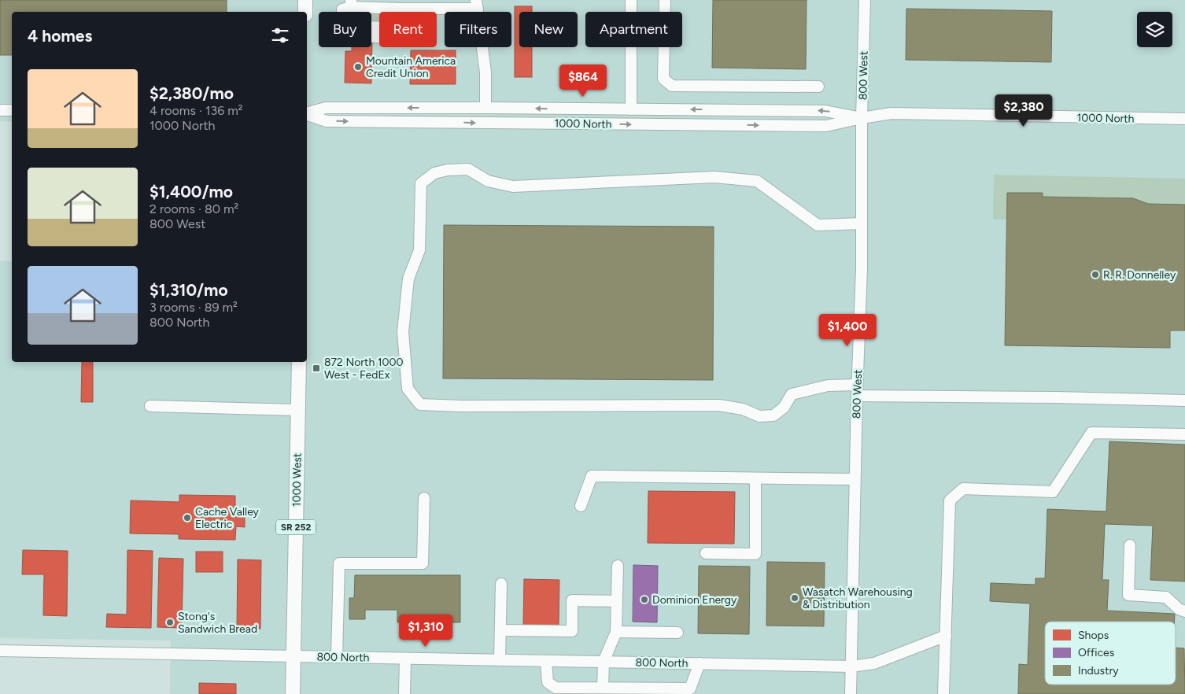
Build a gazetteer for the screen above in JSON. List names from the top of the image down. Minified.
{"streets":{"main road":["1000 West","SR 252"],"street":["800 West","1000 North","800 North"]},"crossings":[["800 West","1000 North"],["800 West","800 North"],["1000 West","800 North"]],"places":{"other":["Mountain America Credit Union","R. R. Donnelley","Cache Valley Electric","Wasatch Warehousing & Distribution","Dominion Energy","Stong's Sandwich Bread"],"transit":["872 North 1000 West - FedEx"]},"legend":["Shops","Offices","Industry"],"page":{"chip":["Buy","Rent","Filters","New","Apartment"],"heading":"4 homes","list":[{"name":"$2,380/mo","note":"4 rooms · 136 m² · 1000 North"},{"name":"$1,400/mo","note":"2 rooms · 80 m² · 800 West"},{"name":"$1,310/mo","note":"3 rooms · 89 m² · 800 North"}],"price":["$864","$2,380","$1,400","$1,310"]}}
